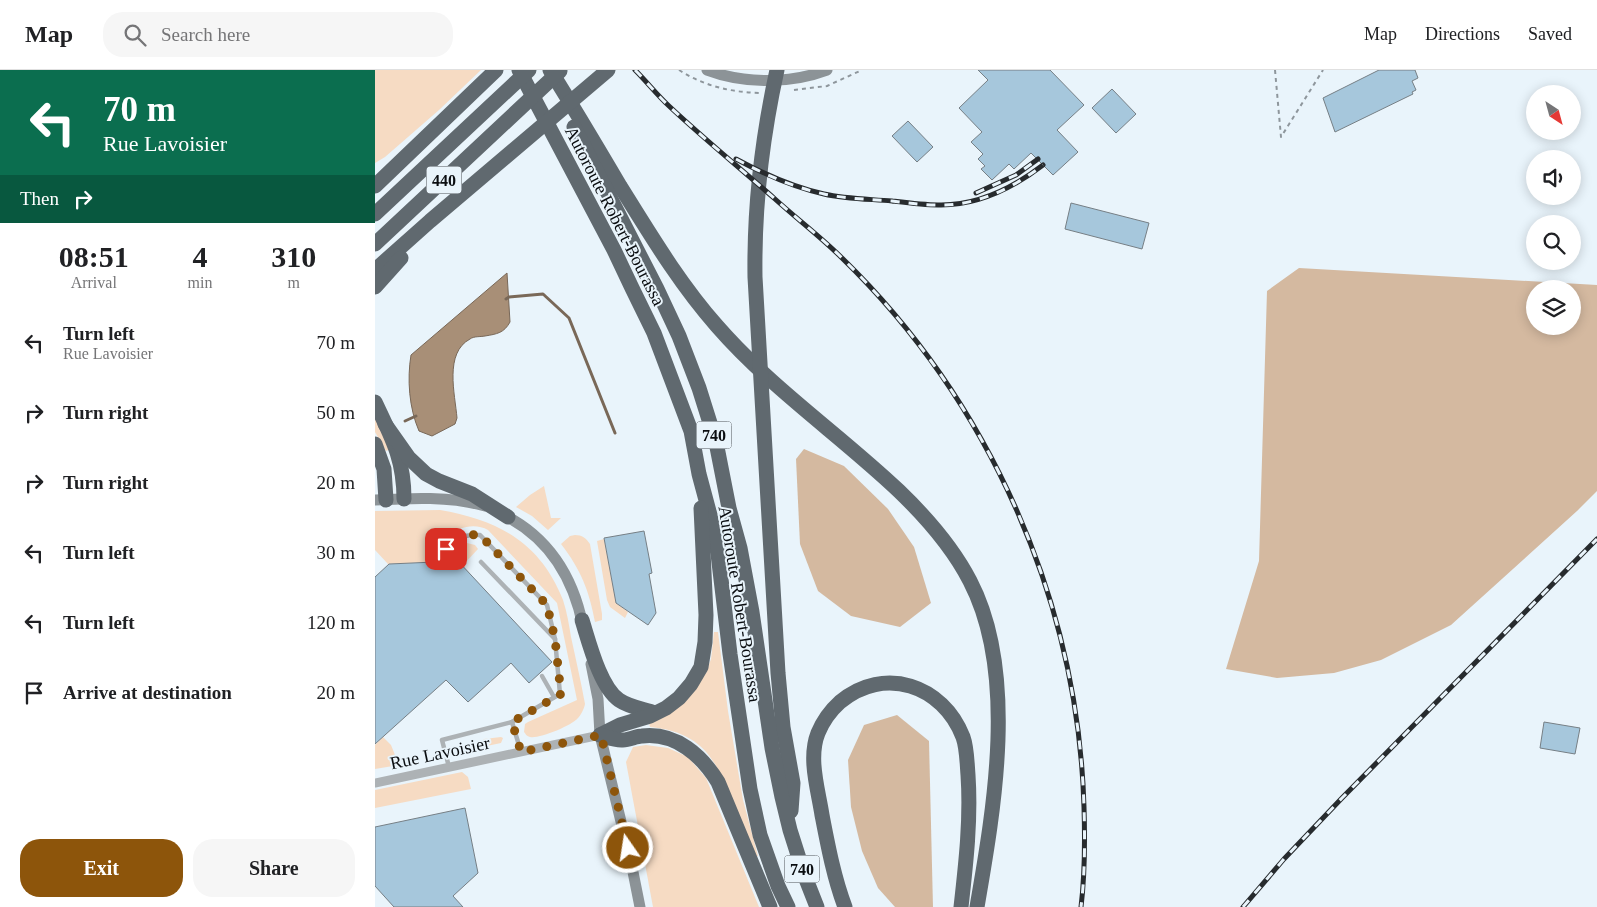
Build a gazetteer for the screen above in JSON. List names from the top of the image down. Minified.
{"streets":{"highway":["440","Autoroute Robert-Bourassa","740"],"street":["Rue Lavoisier"]},"north":"bottom right","page":{"header":"Map","search":"Search here","nav":["Map","Directions","Saved"],"turn":["70 m","Rue Lavoisier"],"then":"Then","eta":["08:51","Arrival","4","min","310","m"],"list":[{"name":"Turn left","note":"Rue Lavoisier","value":"70 m"},{"name":"Turn right","value":"50 m"},{"name":"Turn right","value":"20 m"},{"name":"Turn left","value":"30 m"},{"name":"Turn left","value":"120 m"},{"name":"Arrive at destination","value":"20 m"}],"buttons":["Exit","Share"]}}
